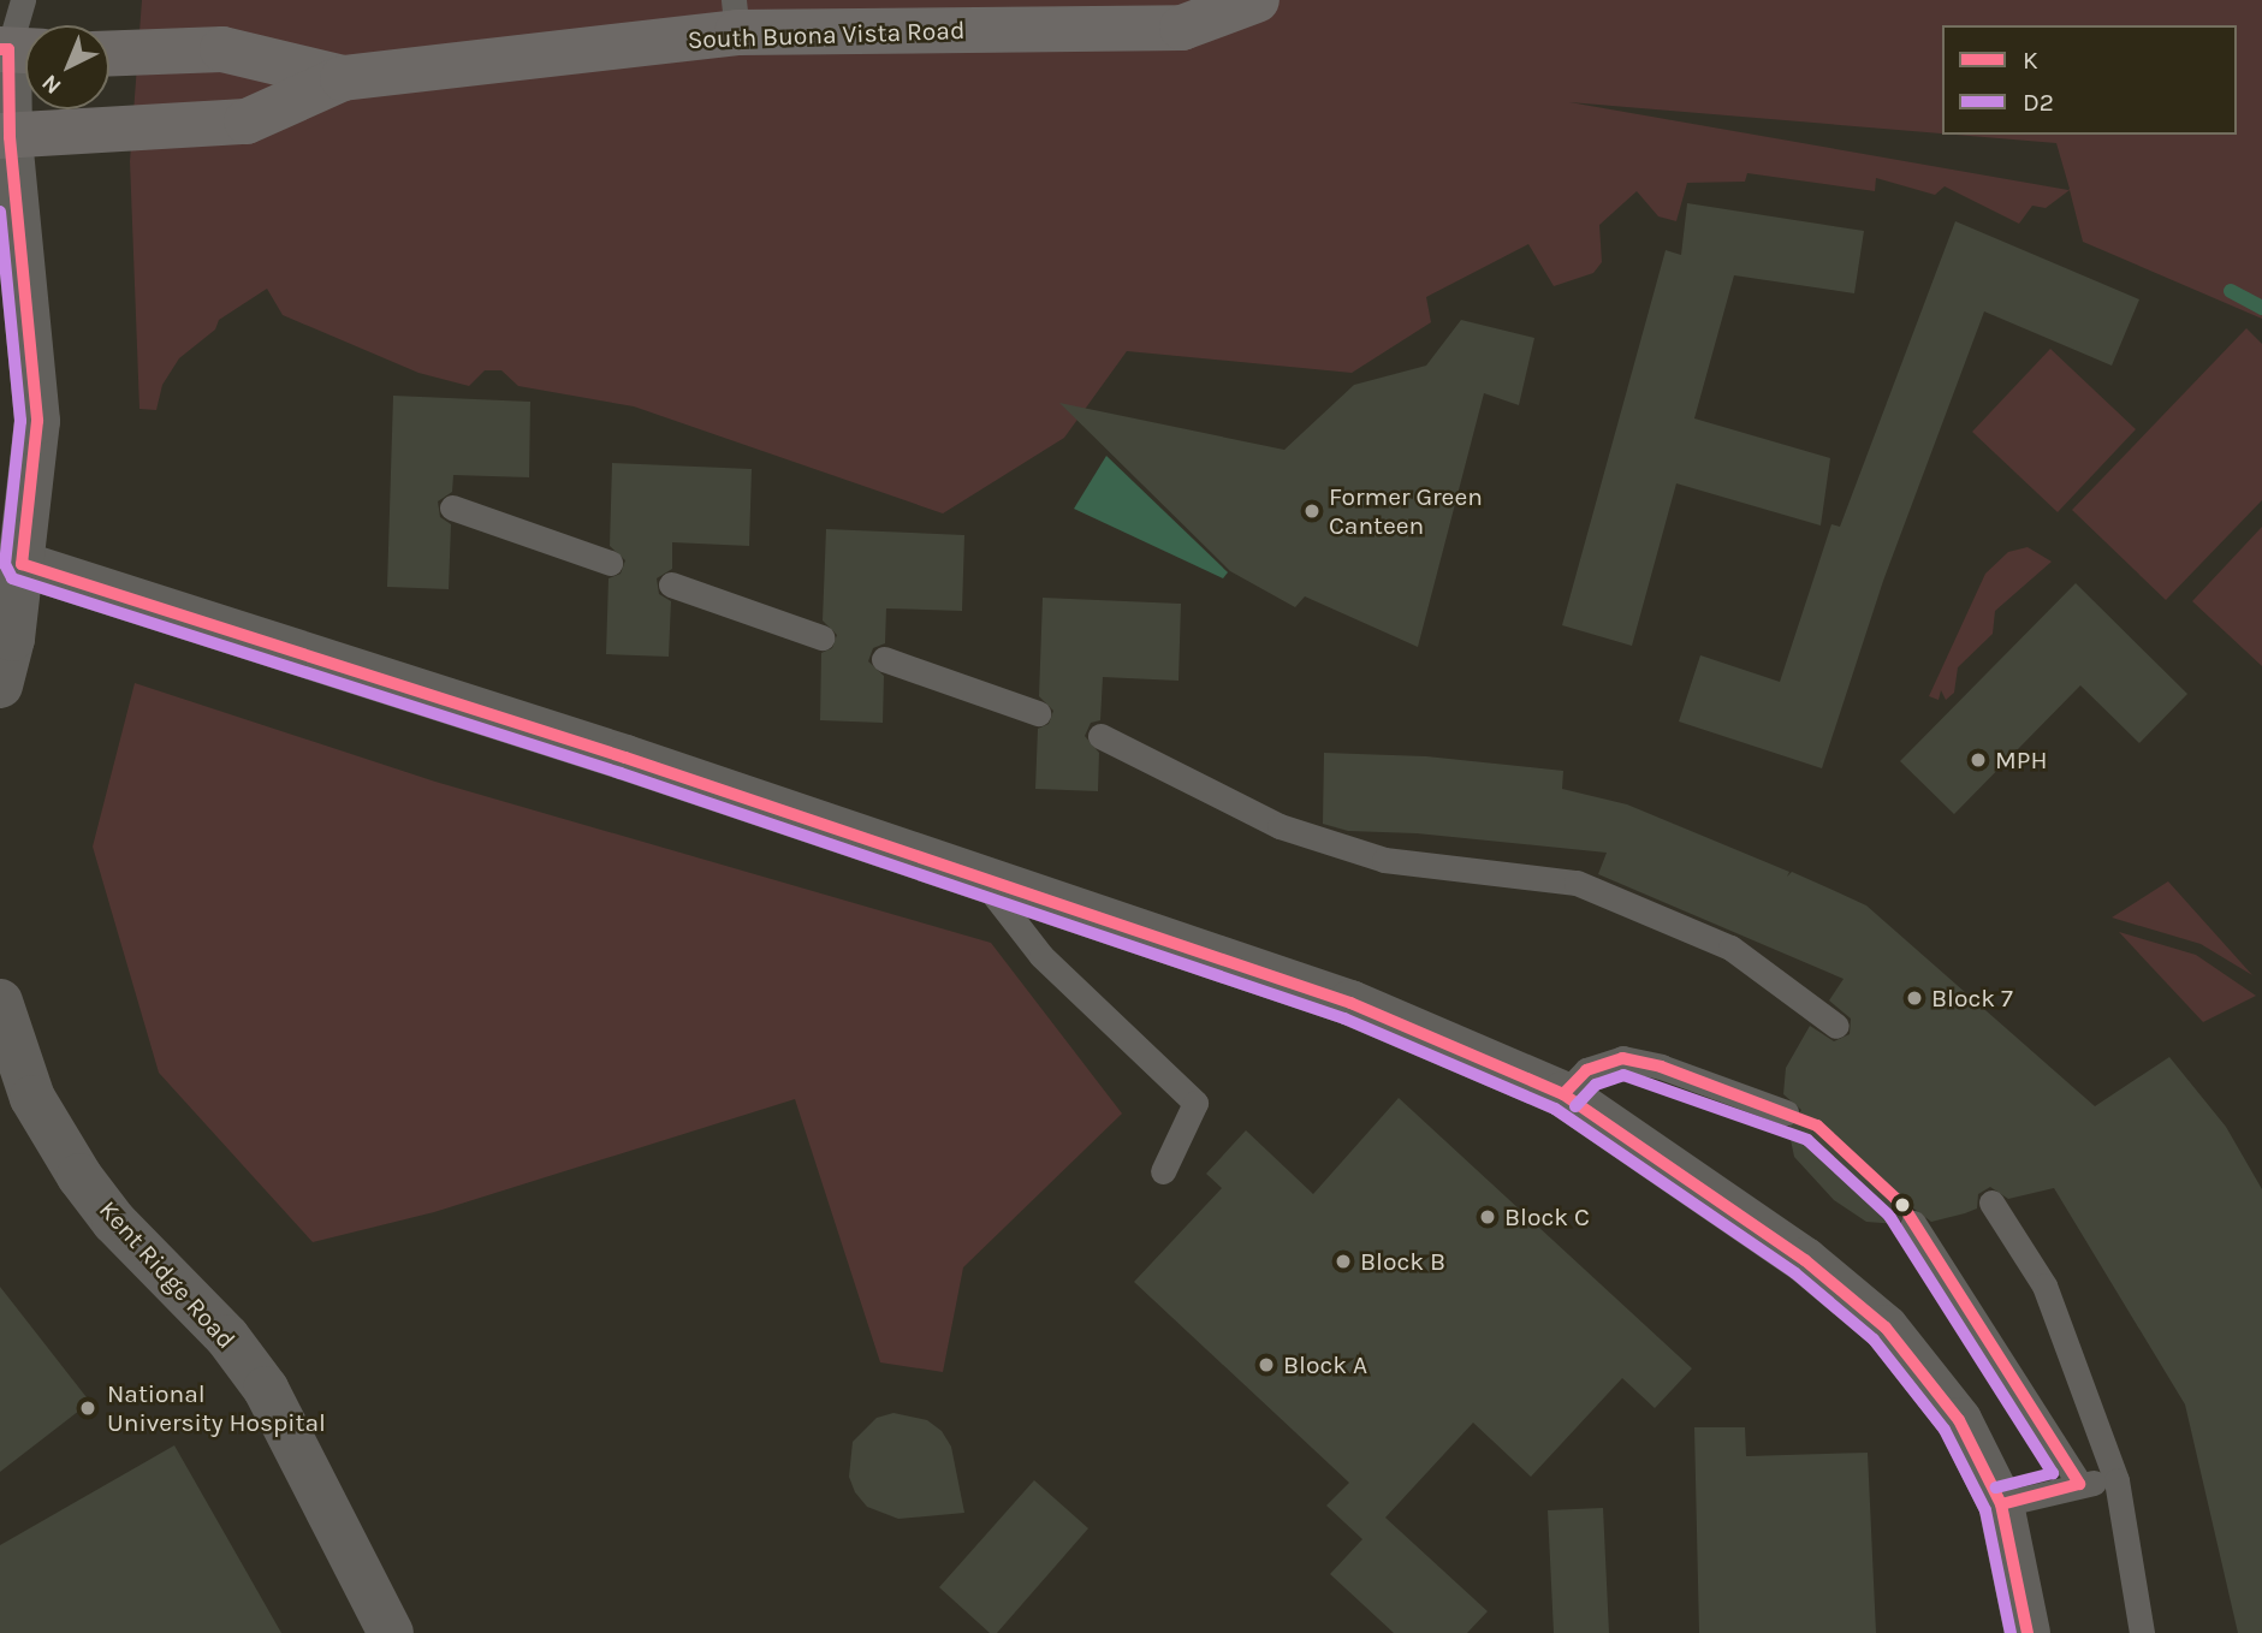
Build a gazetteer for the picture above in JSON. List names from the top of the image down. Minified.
{"streets":{"street":["South Buona Vista Road","Kent Ridge Road"]},"places":["Former Green Canteen","MPH","Block 7","Block C","Block B","Block A","National University Hospital"],"lines":["transit line K","transit line D2"],"legend":["K","D2"],"north":"bottom left"}
